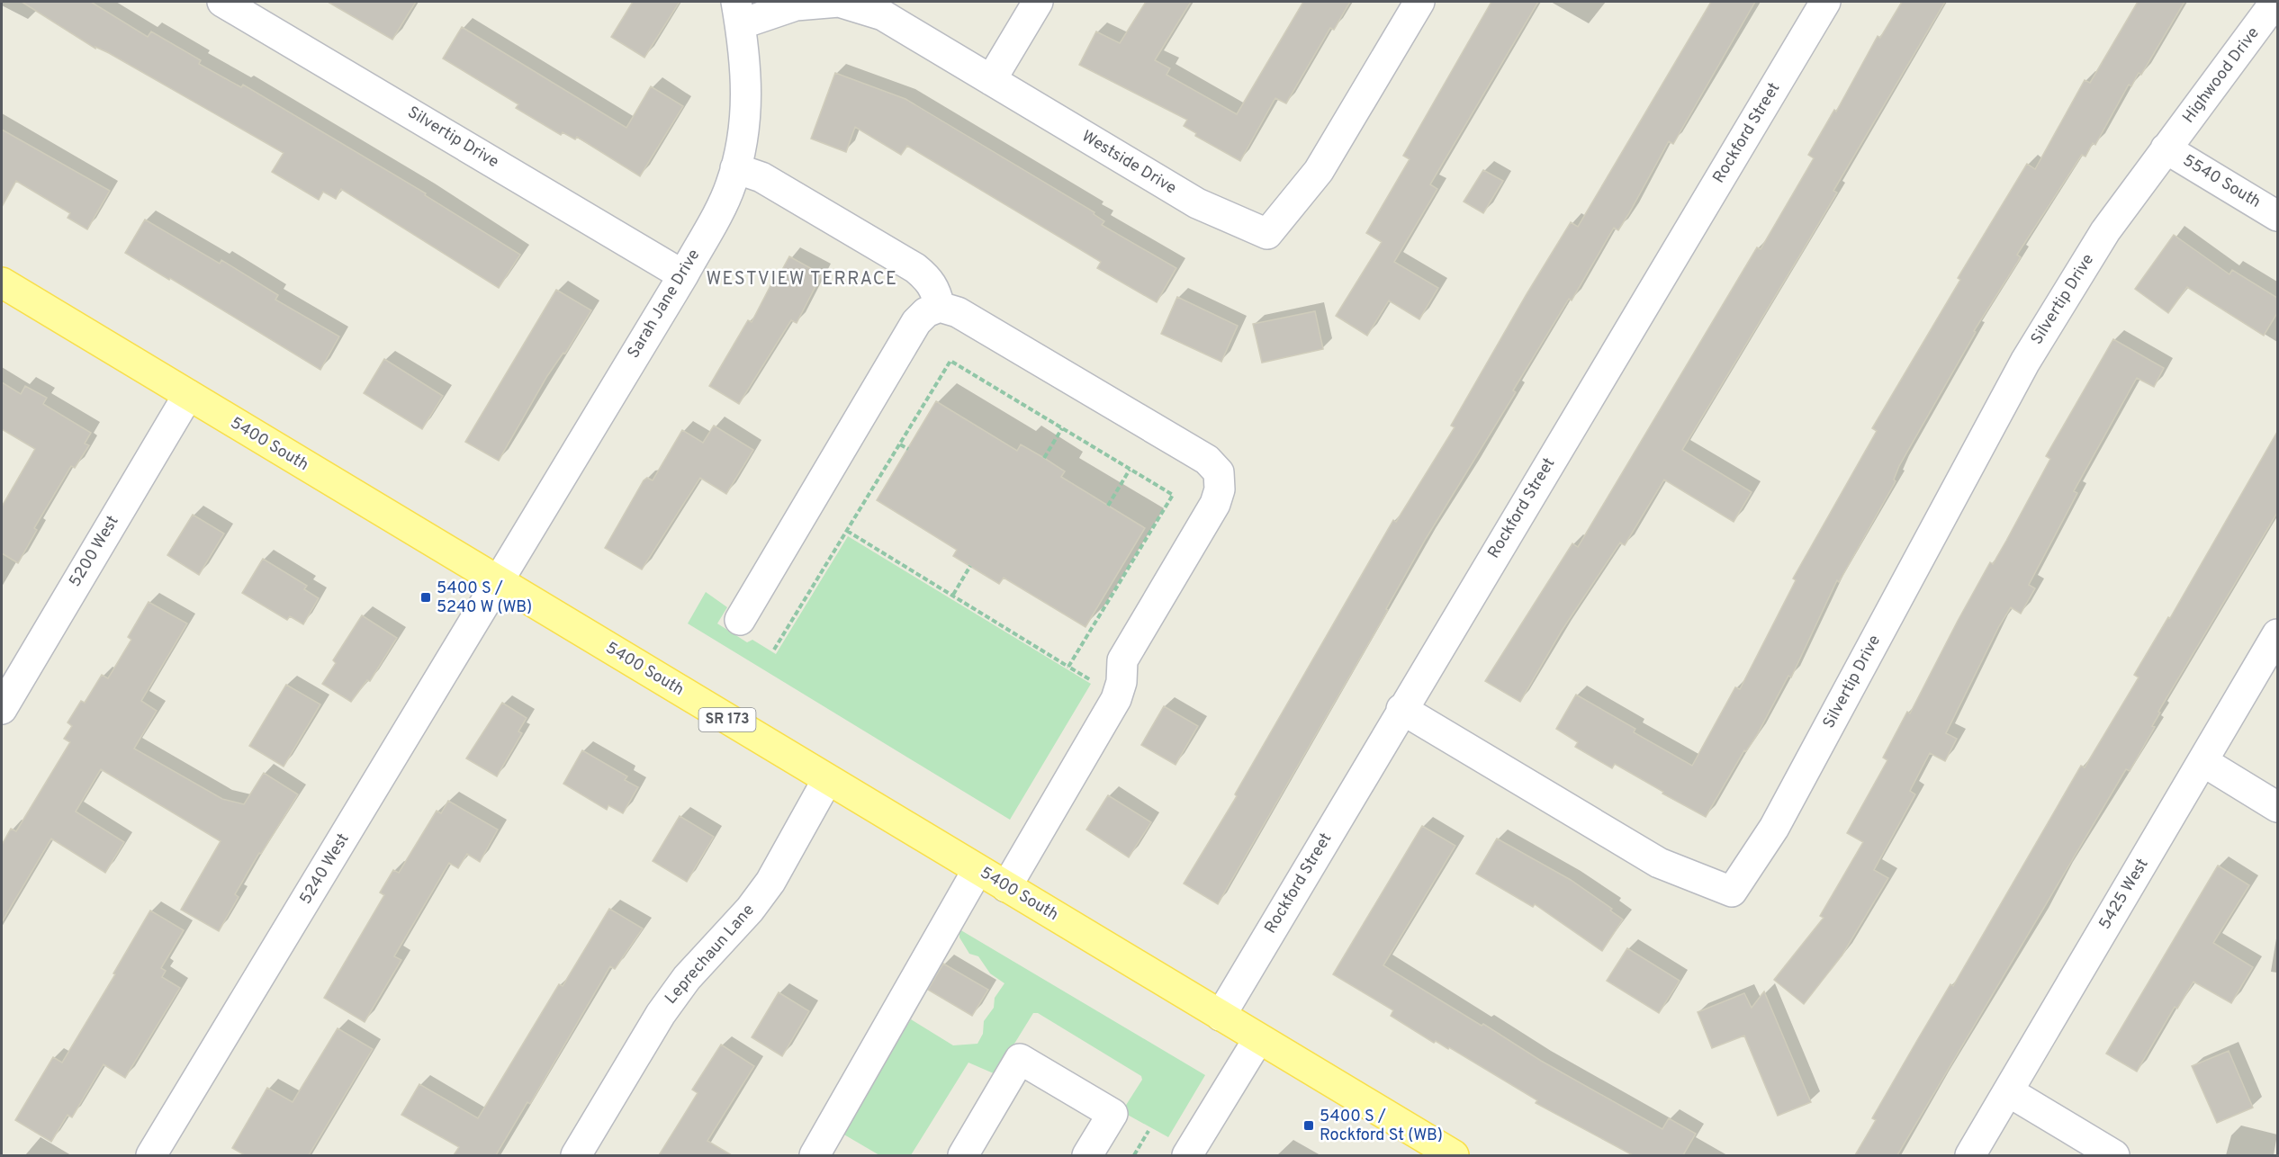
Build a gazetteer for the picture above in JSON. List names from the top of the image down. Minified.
{"streets":{"main road":["5400 South","SR 173"],"street":["Highwood Drive","Rockford Street","Silvertip Drive","Westside Drive","5540 South","Sarah Jane Drive","5200 West","5240 West","5425 West","Leprechaun Lane"]},"crossings":[["Highwood Drive","Silvertip Drive"],["Highwood Drive","5540 South"],["Rockford Street","Silvertip Drive"],["Rockford Street","5400 South"],["Silvertip Drive","5540 South"],["Silvertip Drive","Sarah Jane Drive"],["Westside Drive","Sarah Jane Drive"],["Sarah Jane Drive","5400 South"],["Sarah Jane Drive","5240 West"],["5400 South","5200 West"],["5400 South","5240 West"],["5400 South","Leprechaun Lane"]],"districts":["WESTVIEW TERRACE"],"places":{"transit":["5400 S / 5240 W (WB)","5400 S / Rockford St (WB)"]}}
